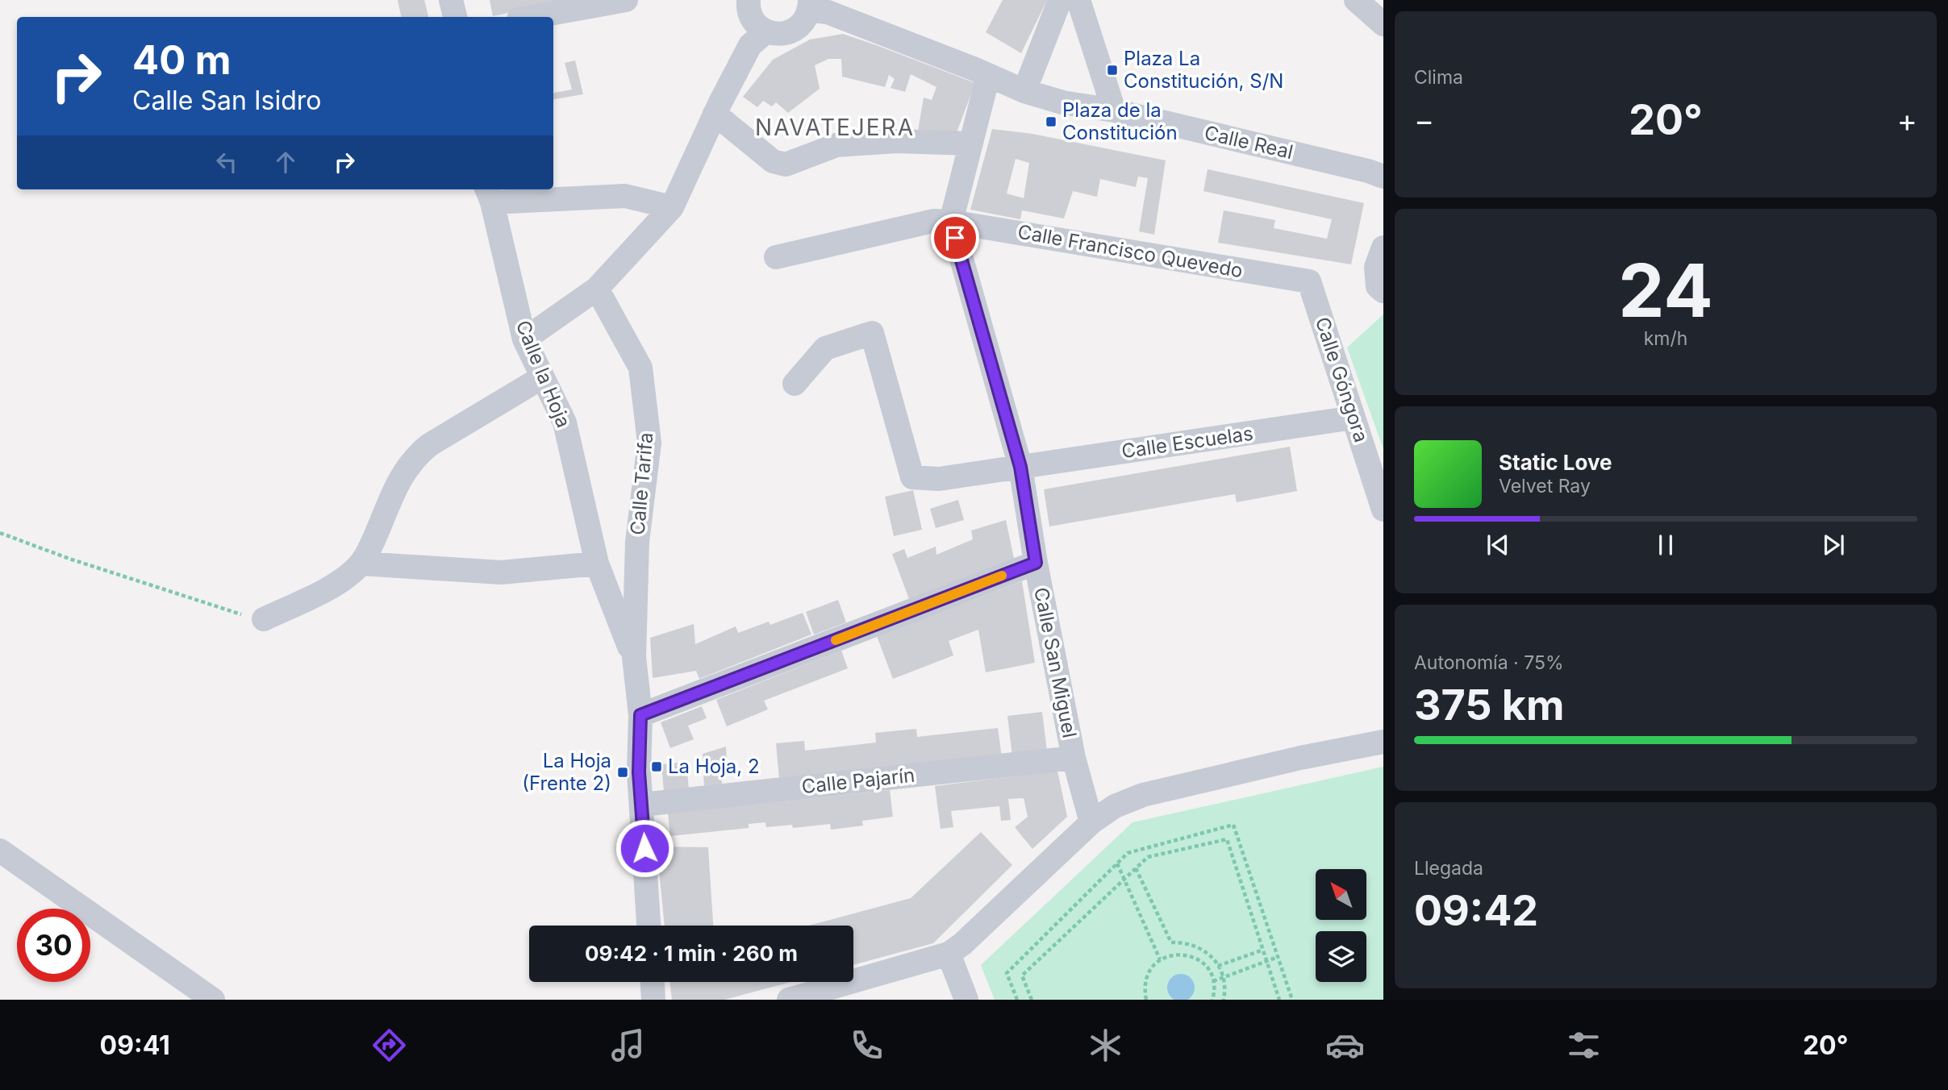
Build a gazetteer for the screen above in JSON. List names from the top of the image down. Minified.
{"streets":{"street":["Calle Real","Calle Francisco Quevedo","Calle la Hoja","Calle Góngora","Calle Escuelas","Calle Tarifa","Calle San Miguel","Calle Pajarín"]},"crossings":[["Calle Francisco Quevedo","Calle Góngora"],["Calle Francisco Quevedo","Calle San Miguel"],["Calle la Hoja","Calle Tarifa"],["Calle Góngora","Calle Escuelas"],["Calle Escuelas","Calle San Miguel"],["Calle San Miguel","Calle Pajarín"]],"districts":["NAVATEJERA"],"places":{"transit":["Plaza La Constitución, S/N","Plaza de la Constitución","La Hoja, 2","La Hoja (Frente 2)"]},"north":"top left","page":{"tile":["Clima",["24","km/h"],["Autonomía · 75%","375 km"],["Llegada","09:42"]],"turn":["40 m","Calle San Isidro"],"heat":["−","20°","+"],"song":["Static Love","Velvet Ray"],"limit":"30","trip":"09:42 · 1 min · 260 m","tabs":["09:41","20°"]}}
